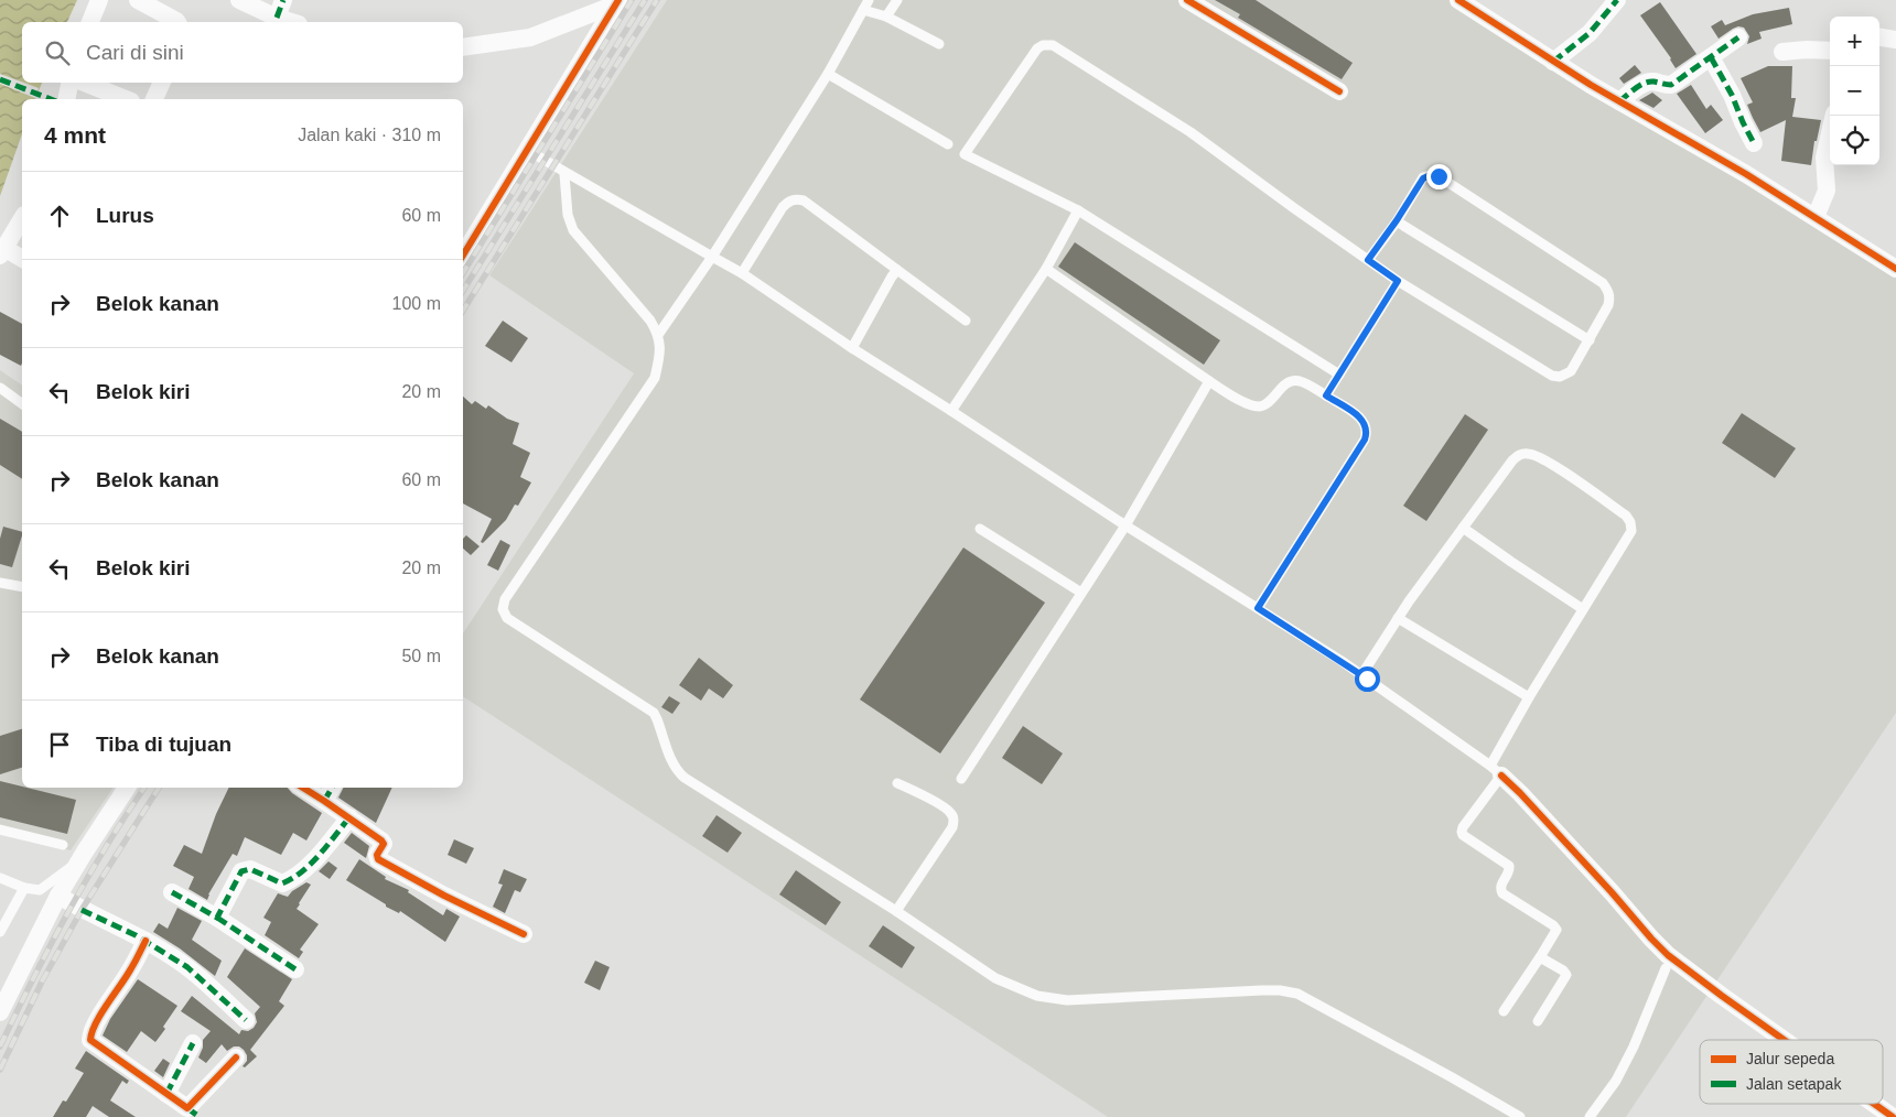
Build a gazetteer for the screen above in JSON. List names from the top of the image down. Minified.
{"legend":["Jalur sepeda","Jalan setapak"],"page":{"map_buttons":["+","−"],"search":"Cari di sini","heading":["4 mnt","Jalan kaki · 310 m"],"list":[["Lurus","60 m"],["Belok kanan","100 m"],["Belok kiri","20 m"],["Belok kanan","60 m"],["Belok kiri","20 m"],["Belok kanan","50 m"],"Tiba di tujuan"]}}
